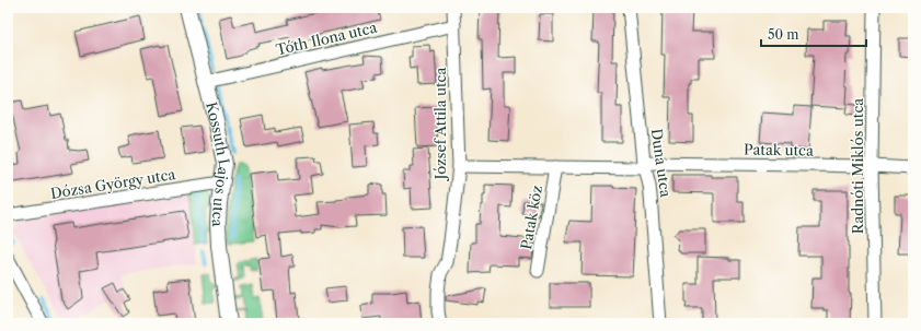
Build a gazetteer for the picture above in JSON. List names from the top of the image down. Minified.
{"streets":{"street":["Tóth Ilona utca","József Attila utca","Patak utca","Duna utca","Kossuth Lajos utca","Radnóti Miklós utca","Dózsa György utca","Patak köz"]},"crossings":[["Tóth Ilona utca","József Attila utca"],["Tóth Ilona utca","Kossuth Lajos utca"],["József Attila utca","Patak utca"],["Patak utca","Duna utca"],["Patak utca","Radnóti Miklós utca"],["Patak utca","Patak köz"],["Kossuth Lajos utca","Dózsa György utca"]],"scale_bar":"50 m"}
